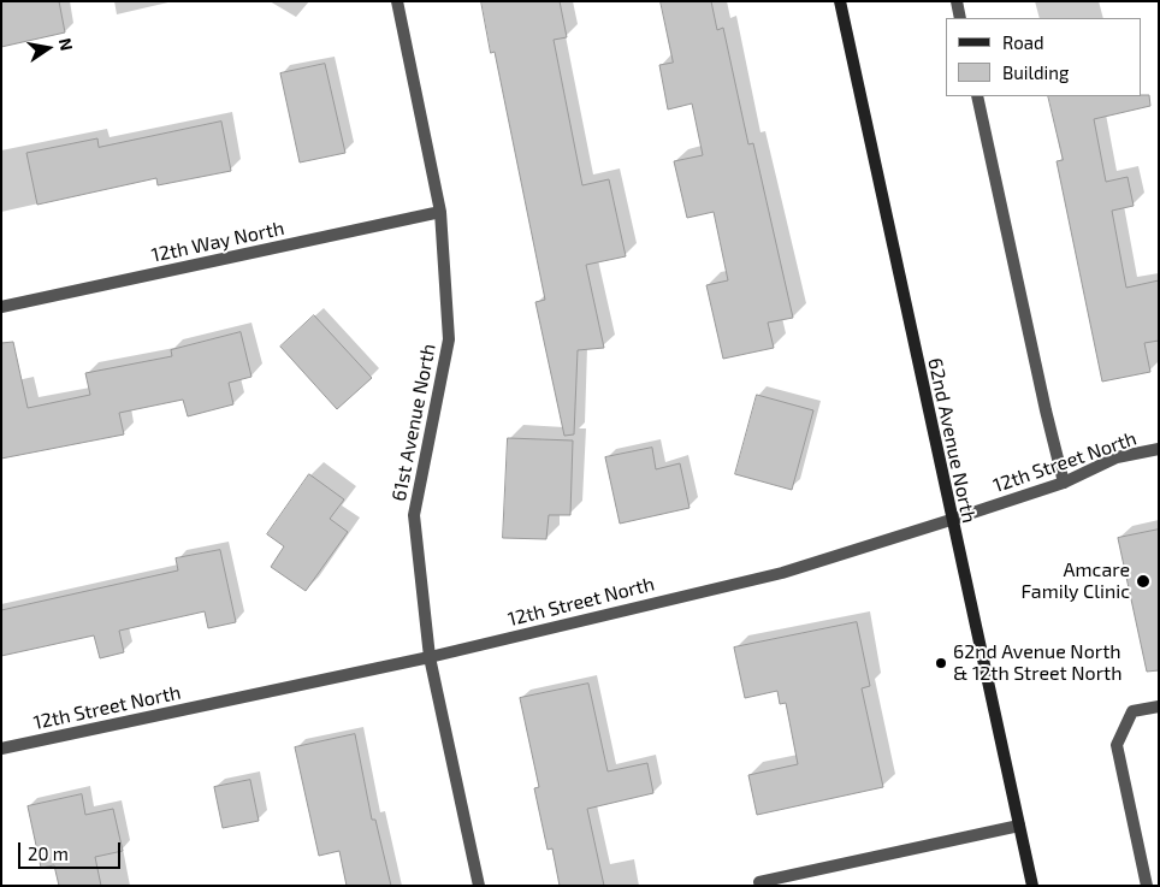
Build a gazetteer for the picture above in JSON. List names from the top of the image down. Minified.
{"streets":{"street":["12th Way North","61st Avenue North","62nd Avenue North","12th Street North"]},"crossings":[["12th Way North","61st Avenue North"],["61st Avenue North","12th Street North"],["62nd Avenue North","12th Street North"]],"places":["Amcare Family Clinic","62nd Avenue North & 12th Street North"],"legend":["Road","Building"],"scale_bar":"20 m","north":"right"}
